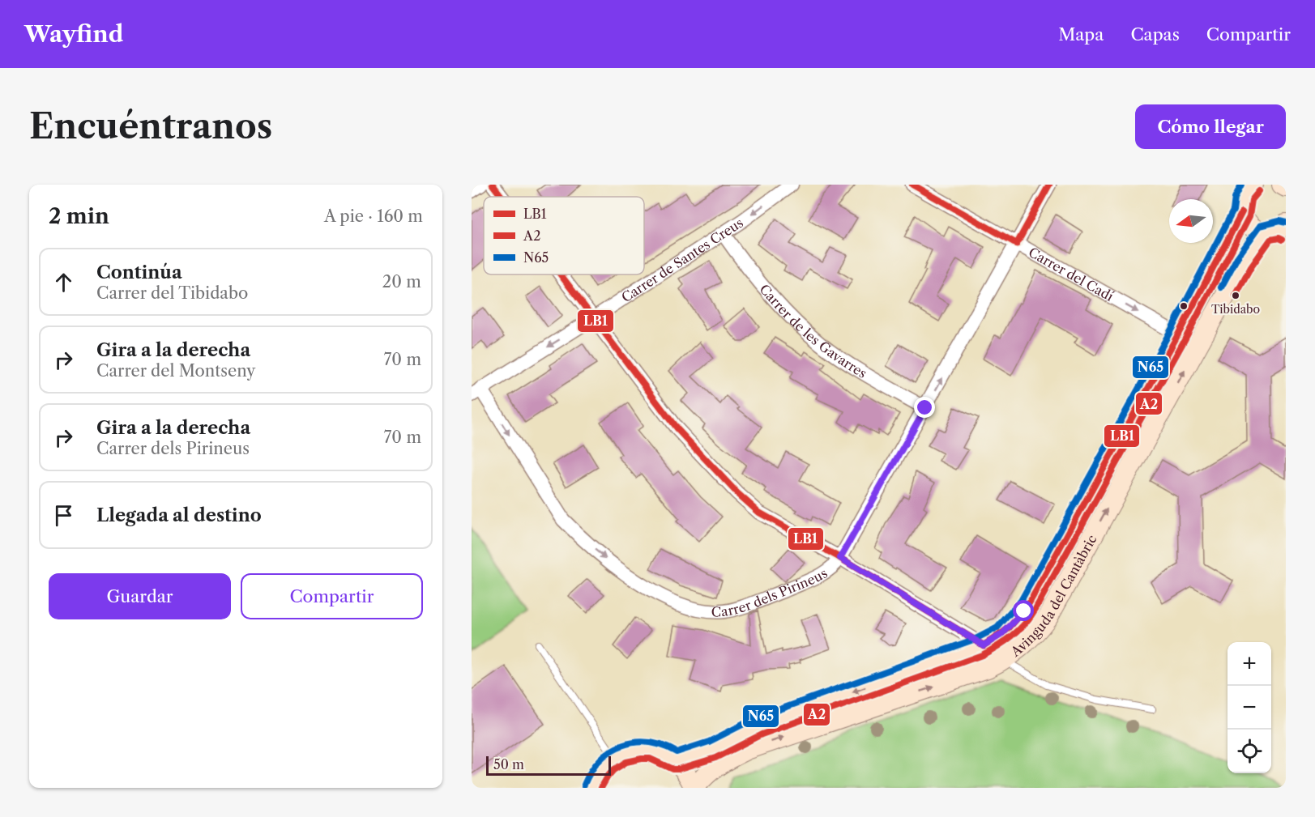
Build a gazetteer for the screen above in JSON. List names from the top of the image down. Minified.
{"streets":{"street":["Carrer de Santes Creus","Carrer del Cadí","Carrer de les Gavarres","Carrer dels Pirineus","Avinguda del Cantàbric"]},"crossings":[["Carrer de Santes Creus","Carrer de les Gavarres"],["Carrer de Santes Creus","Carrer dels Pirineus"],["Carrer del Cadí","Carrer dels Pirineus"],["Carrer de les Gavarres","Carrer dels Pirineus"]],"one_way":["Carrer de Santes Creus","Carrer del Cadí"],"places":["Tibidabo"],"lines":["transit line LB1","transit line N65","transit line A2"],"legend":["LB1","A2","N65"],"scale_bar":"50 m","north":"left","page":{"header":"Wayfind","nav":["Mapa","Capas","Compartir"],"buttons":["Cómo llegar",["Guardar","Compartir"]],"title":"Encuéntranos","heading":["2 min","A pie · 160 m"],"list":[["Continúa","Carrer del Tibidabo","20 m"],["Gira a la derecha","Carrer del Montseny","70 m"],["Gira a la derecha","Carrer dels Pirineus","70 m"],"Llegada al destino"],"map_buttons":["+","−"],"scale":"50 m"}}
